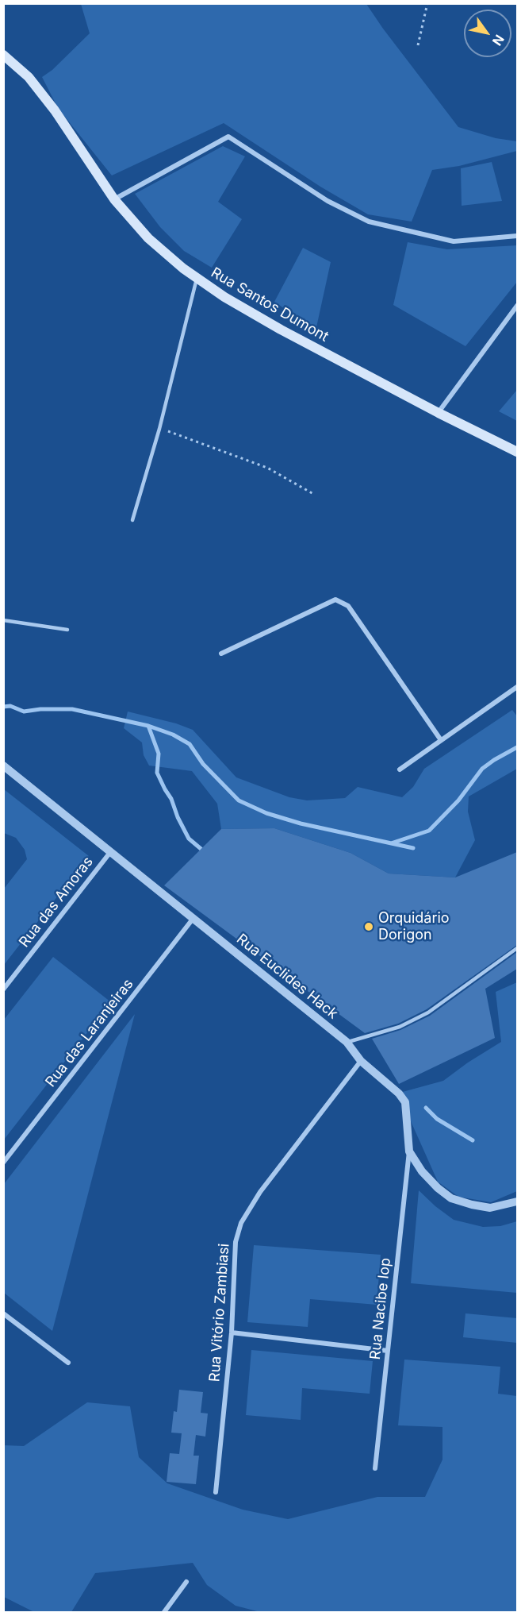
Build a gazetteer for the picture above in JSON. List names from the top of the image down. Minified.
{"streets":{"main road":["Rua Santos Dumont"],"street":["Rua das Amoras","Rua Euclides Hack","Rua das Laranjeiras","Rua Nacibe Iop","Rua Vitório Zambiasi"]},"crossings":[["Rua das Amoras","Rua Euclides Hack"],["Rua Euclides Hack","Rua das Laranjeiras"],["Rua Euclides Hack","Rua Nacibe Iop"],["Rua Euclides Hack","Rua Vitório Zambiasi"]],"places":["Orquidário Dorigon"],"north":"bottom right"}
